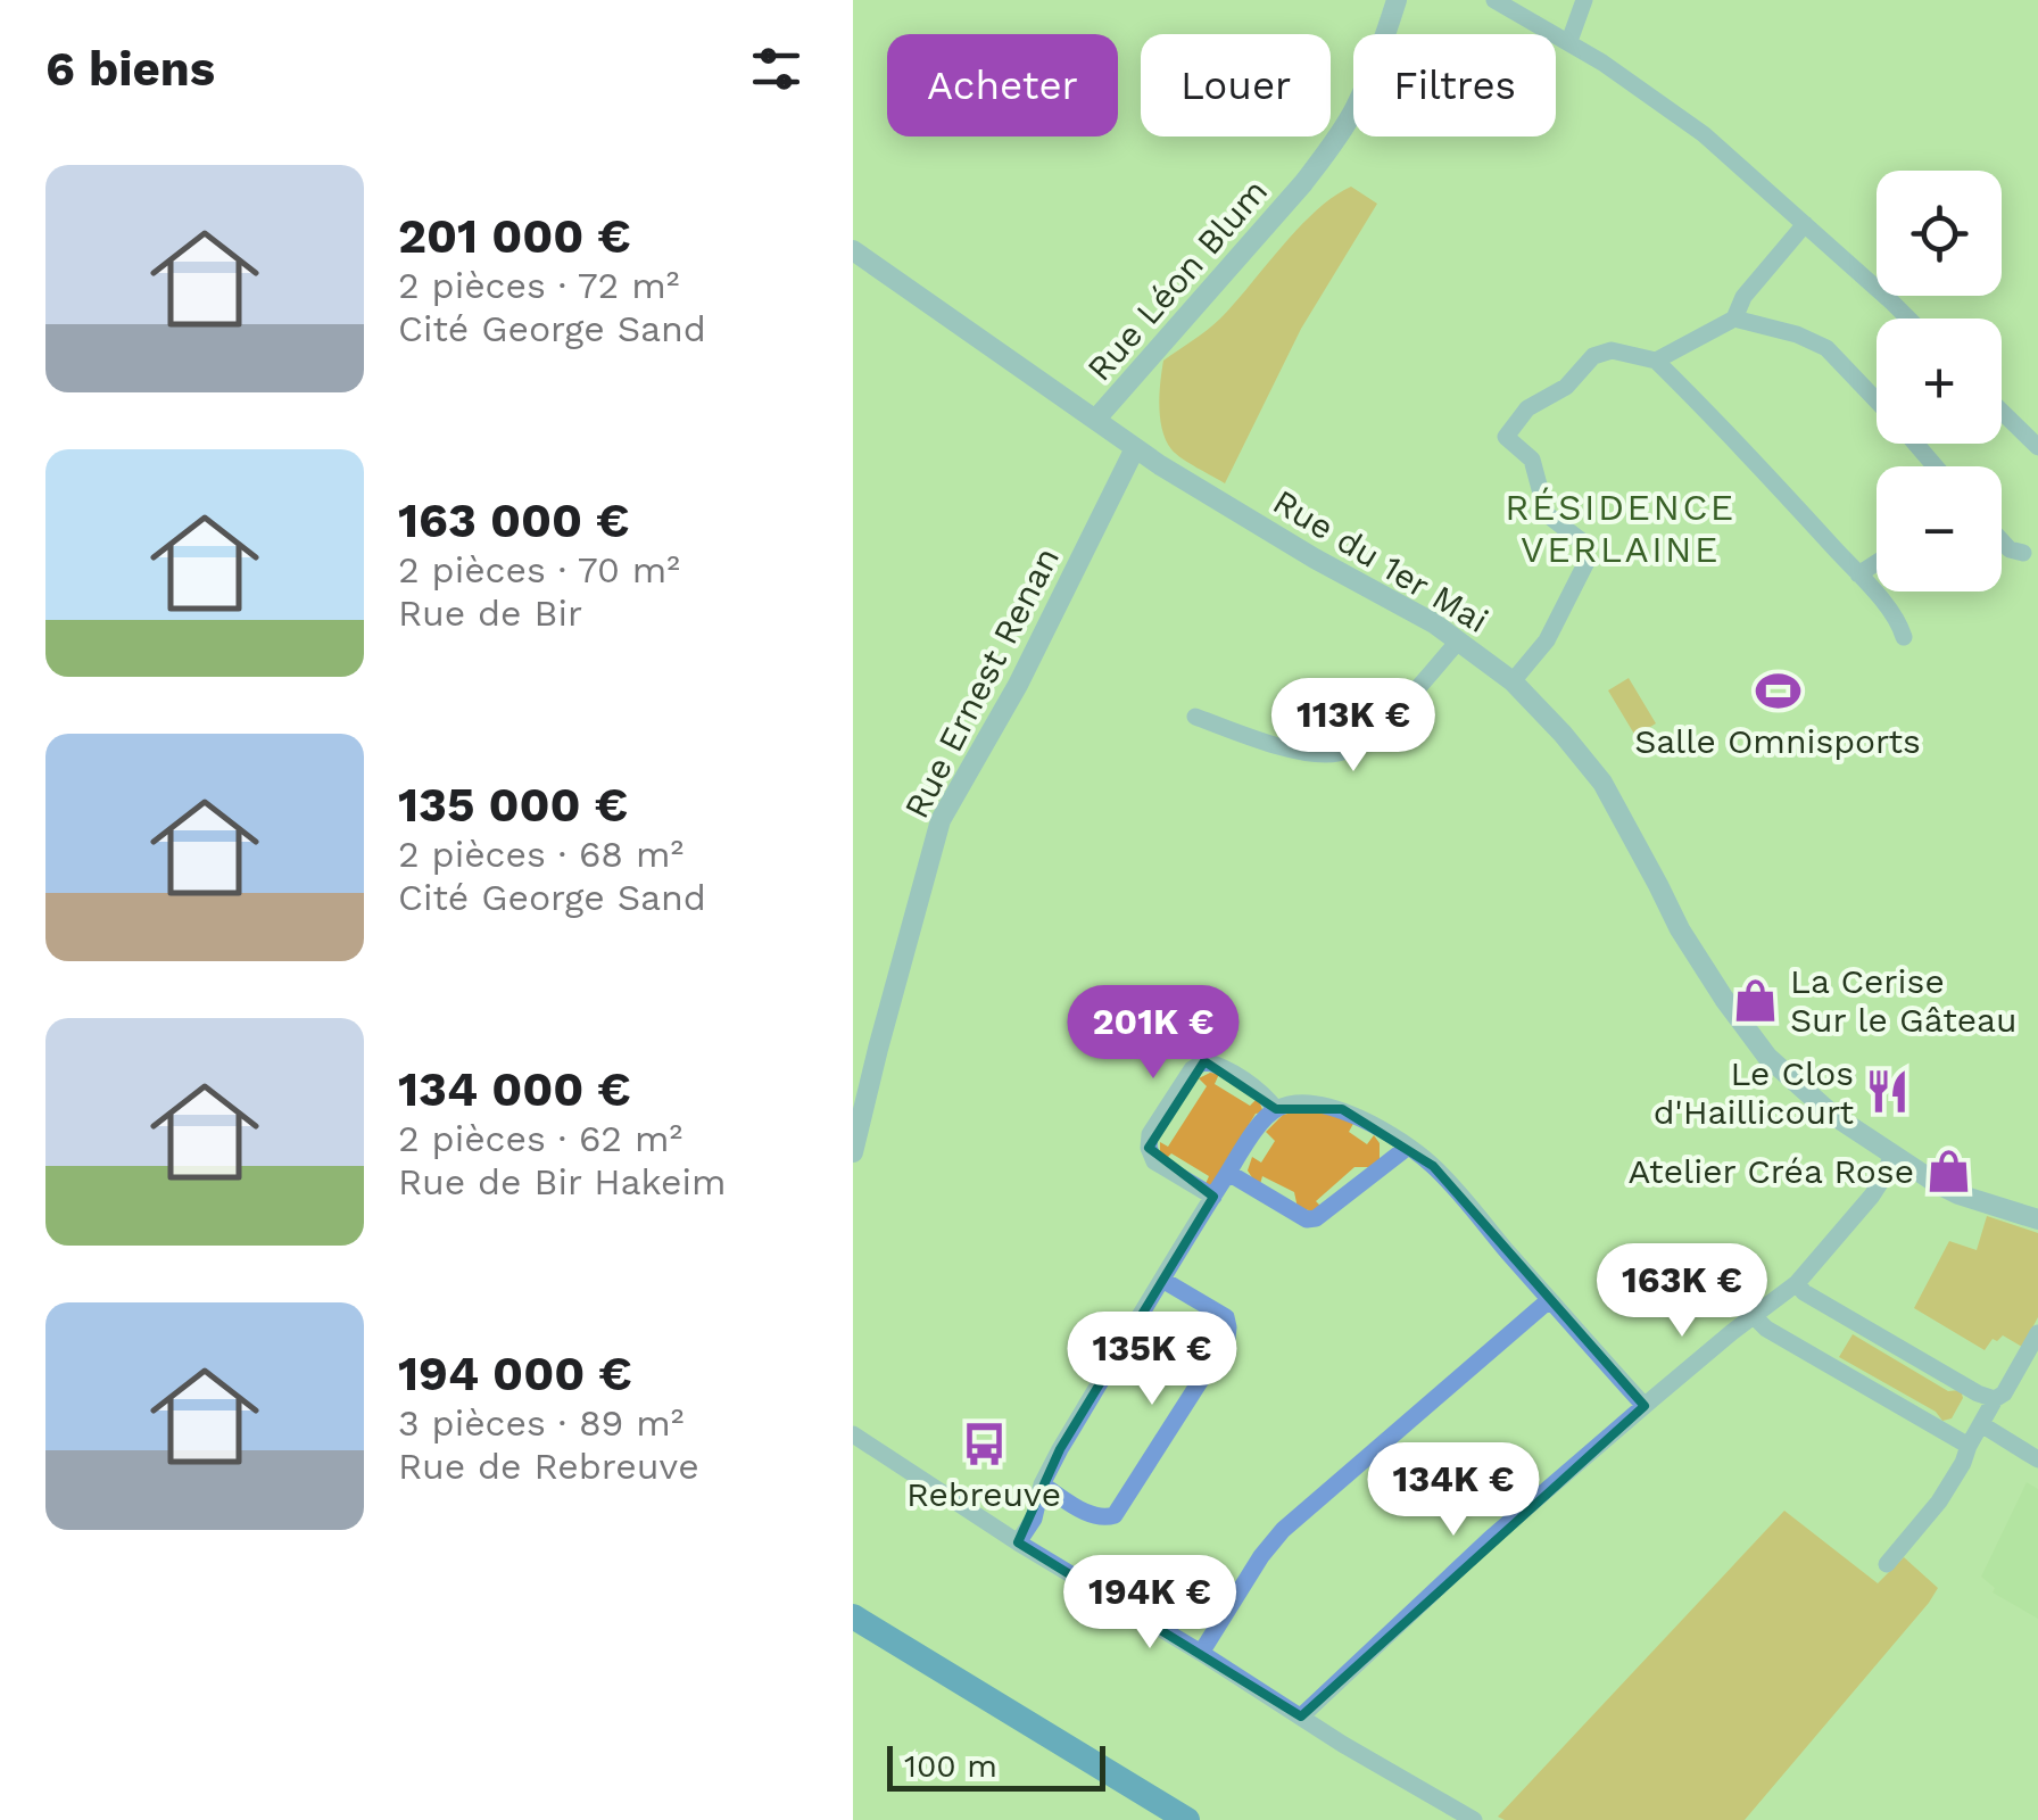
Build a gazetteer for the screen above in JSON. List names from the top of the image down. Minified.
{"streets":{"street":["Rue Léon Blum","Rue du 1er Mai","Rue Ernest Renan"]},"crossings":[["Rue Léon Blum","Rue du 1er Mai"],["Rue du 1er Mai","Rue Ernest Renan"]],"districts":["RÉSIDENCE VERLAINE"],"places":{"sports":["Salle Omnisports"],"shop":["La Cerise Sur le Gâteau","Atelier Créa Rose"],"restaurant":["Le Clos d'Haillicourt"],"bus stop":["Rebreuve"]},"scale_bar":"100 m","page":{"heading":"6 biens","chip":["Acheter","Louer","Filtres"],"list":[{"name":"201 000 €","note":"2 pièces · 72 m² · Cité George Sand"},{"name":"163 000 €","note":"2 pièces · 70 m² · Rue de Bir"},{"name":"135 000 €","note":"2 pièces · 68 m² · Cité George Sand"},{"name":"134 000 €","note":"2 pièces · 62 m² · Rue de Bir Hakeim"},{"name":"194 000 €","note":"3 pièces · 89 m² · Rue de Rebreuve"}],"map_buttons":["+","−"],"price":["113K €","201K €","163K €","135K €","134K €","194K €"],"scale":"100 m"}}
